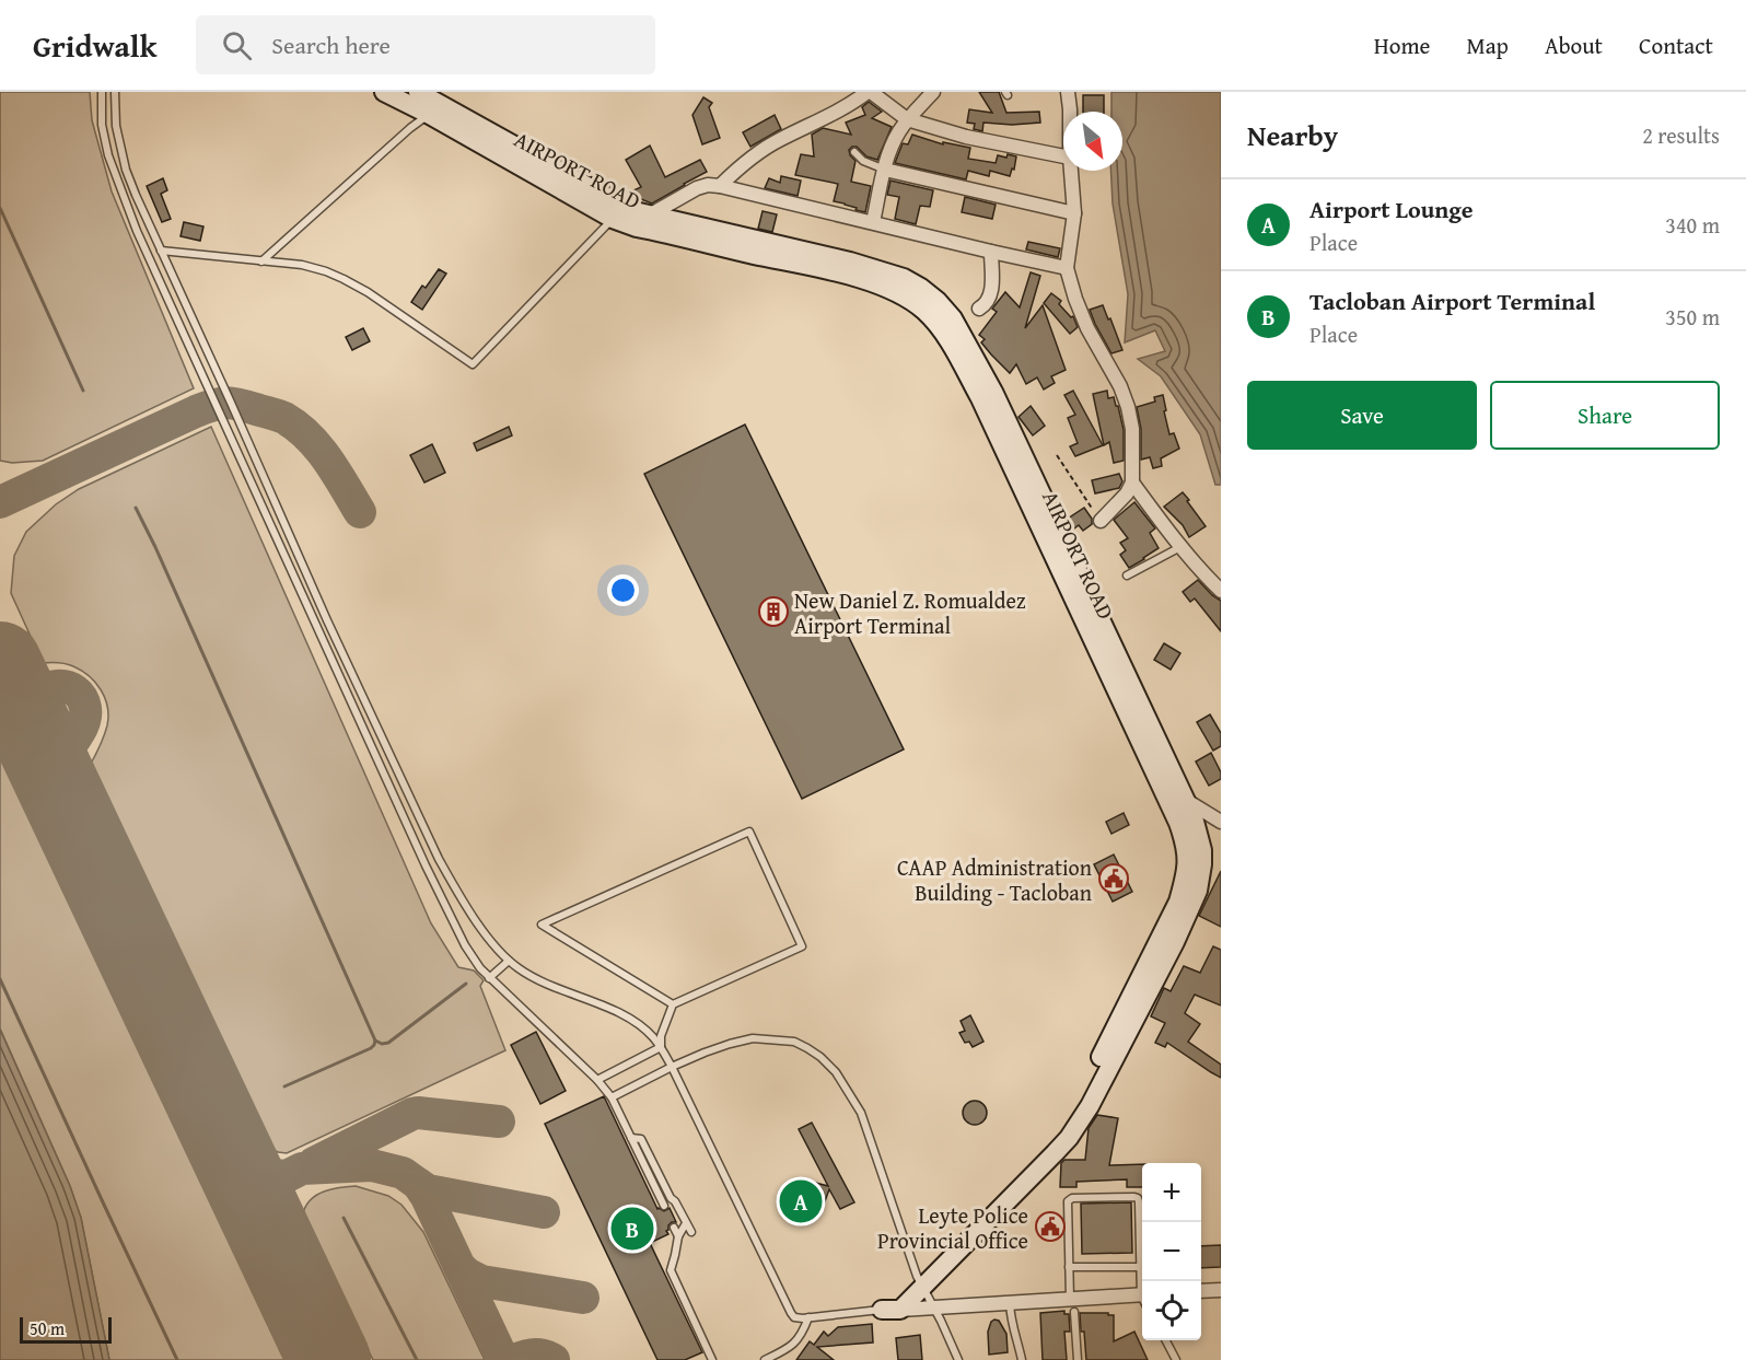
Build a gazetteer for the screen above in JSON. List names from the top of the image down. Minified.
{"streets":{"main road":["AIRPORT ROAD"]},"places":{"building":["New Daniel Z. Romualdez Airport Terminal"],"public building":["CAAP Administration Building - Tacloban","Leyte Police Provincial Office"]},"scale_bar":"50 m","north":"bottom right","page":{"header":"Gridwalk","search":"Search here","nav":["Home","Map","About","Contact"],"heading":["Nearby","2 results"],"list":[{"mark":"A","name":"Airport Lounge","note":"Place","value":"340 m"},{"mark":"B","name":"Tacloban Airport Terminal","note":"Place","value":"350 m"}],"buttons":["Save","Share"],"map_buttons":["+","−"],"pins":["A","B"],"scale":"50 m"}}
